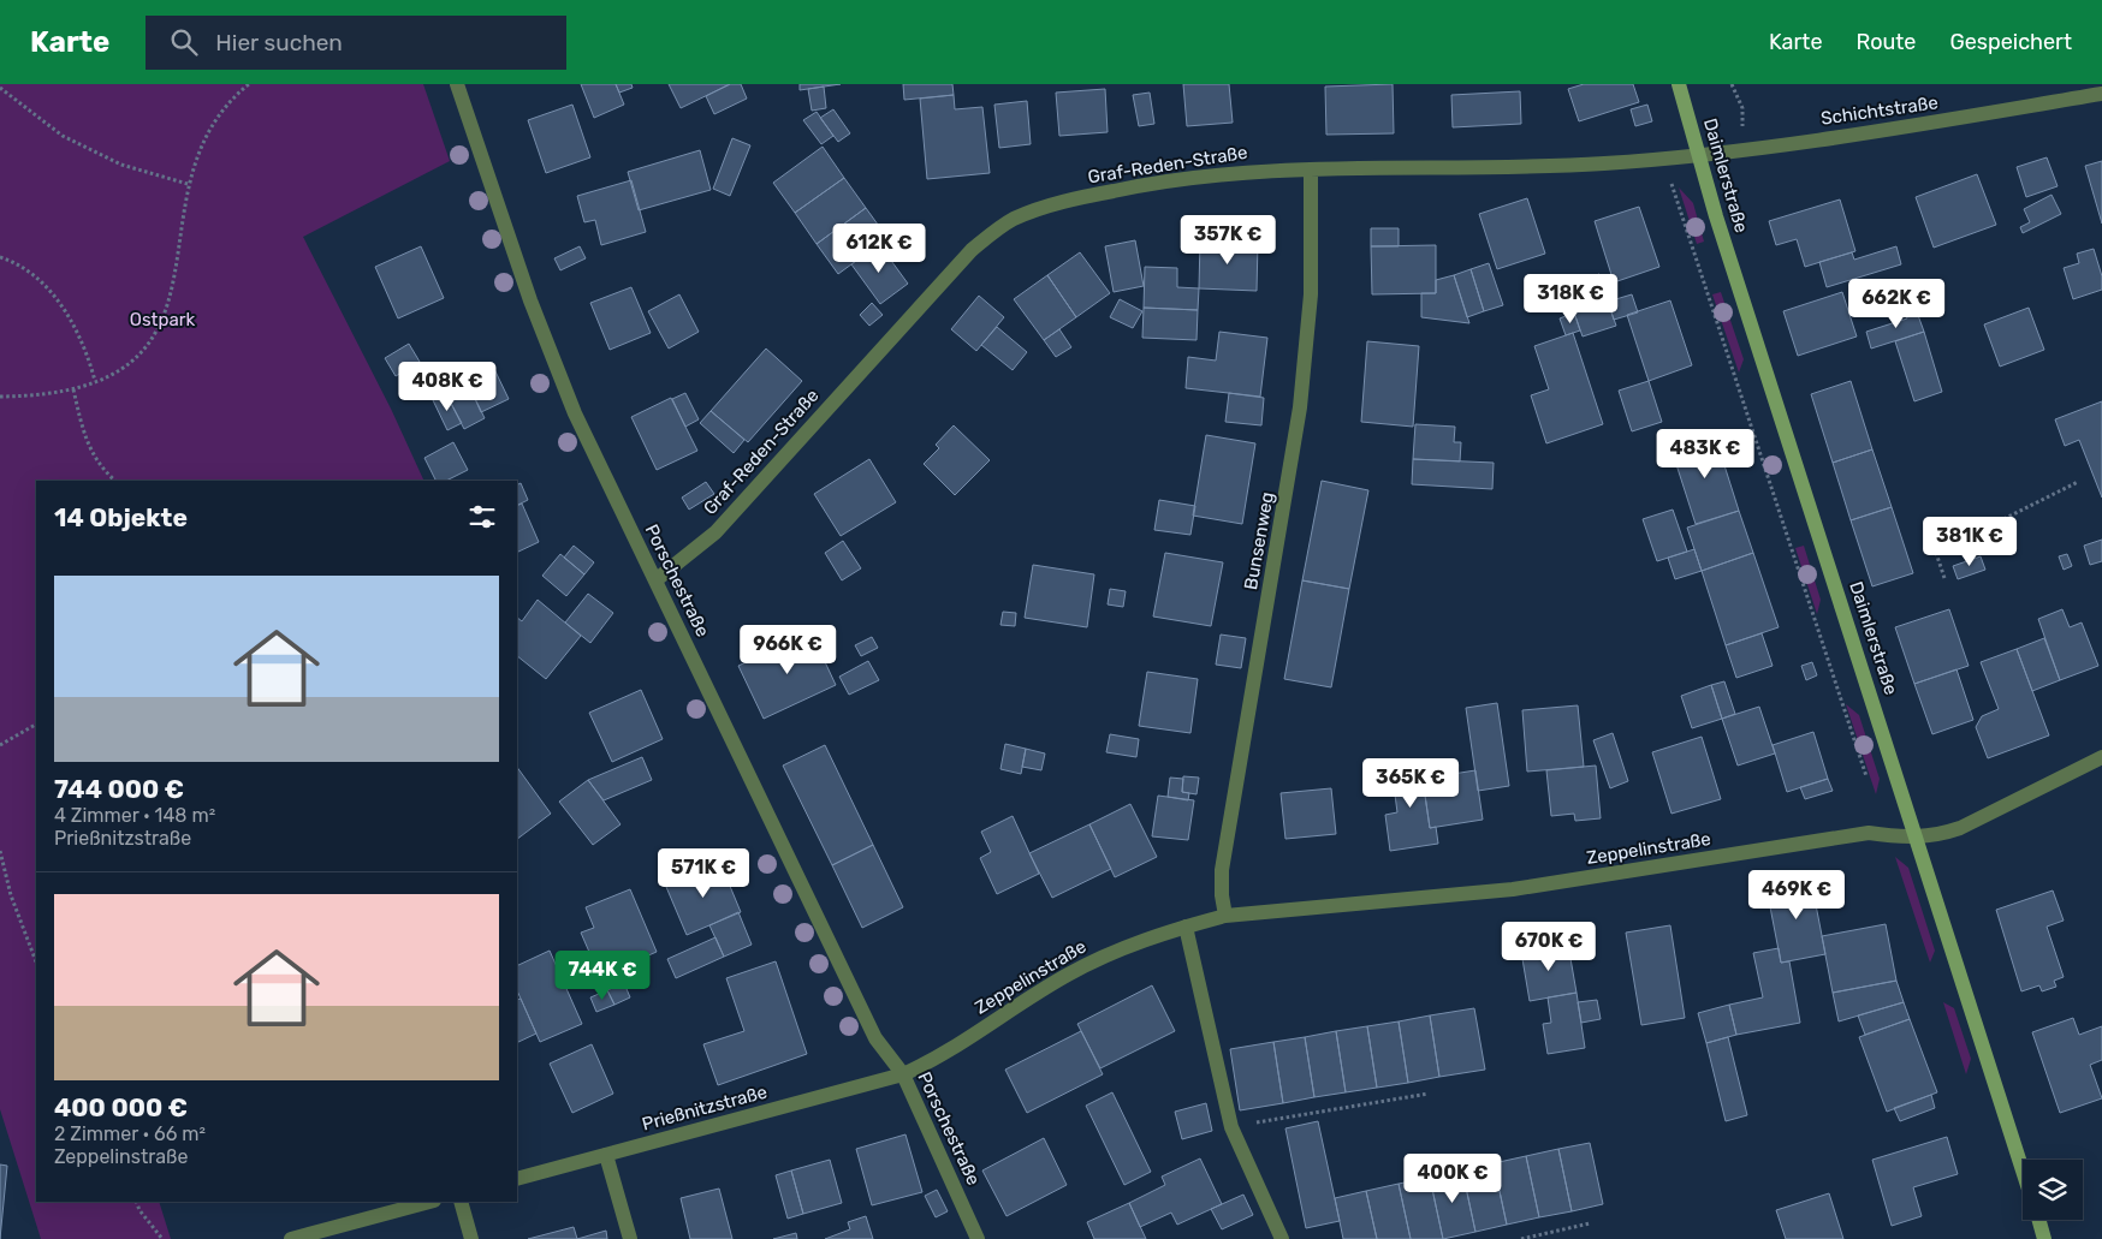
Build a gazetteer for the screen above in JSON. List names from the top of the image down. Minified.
{"streets":{"street":["Schichtstraße","Graf-Reden-Straße","Daimlerstraße","Bunsenweg","Porschestraße","Zeppelinstraße","Prießnitzstraße"]},"crossings":[["Schichtstraße","Graf-Reden-Straße"],["Schichtstraße","Daimlerstraße"],["Graf-Reden-Straße","Daimlerstraße"],["Graf-Reden-Straße","Bunsenweg"],["Graf-Reden-Straße","Porschestraße"],["Daimlerstraße","Zeppelinstraße"],["Bunsenweg","Zeppelinstraße"],["Porschestraße","Zeppelinstraße"],["Porschestraße","Prießnitzstraße"],["Zeppelinstraße","Prießnitzstraße"]],"parks":["Ostpark"],"page":{"header":"Karte","search":"Hier suchen","nav":["Karte","Route","Gespeichert"],"price":["357K €","612K €","318K €","662K €","408K €","483K €","381K €","966K €","365K €","571K €","469K €","670K €","744K €","400K €"],"heading":"14 Objekte","list":[{"name":"744 000 €","note":"4 Zimmer · 148 m² · Prießnitzstraße"},{"name":"400 000 €","note":"2 Zimmer · 66 m² · Zeppelinstraße"}]}}
